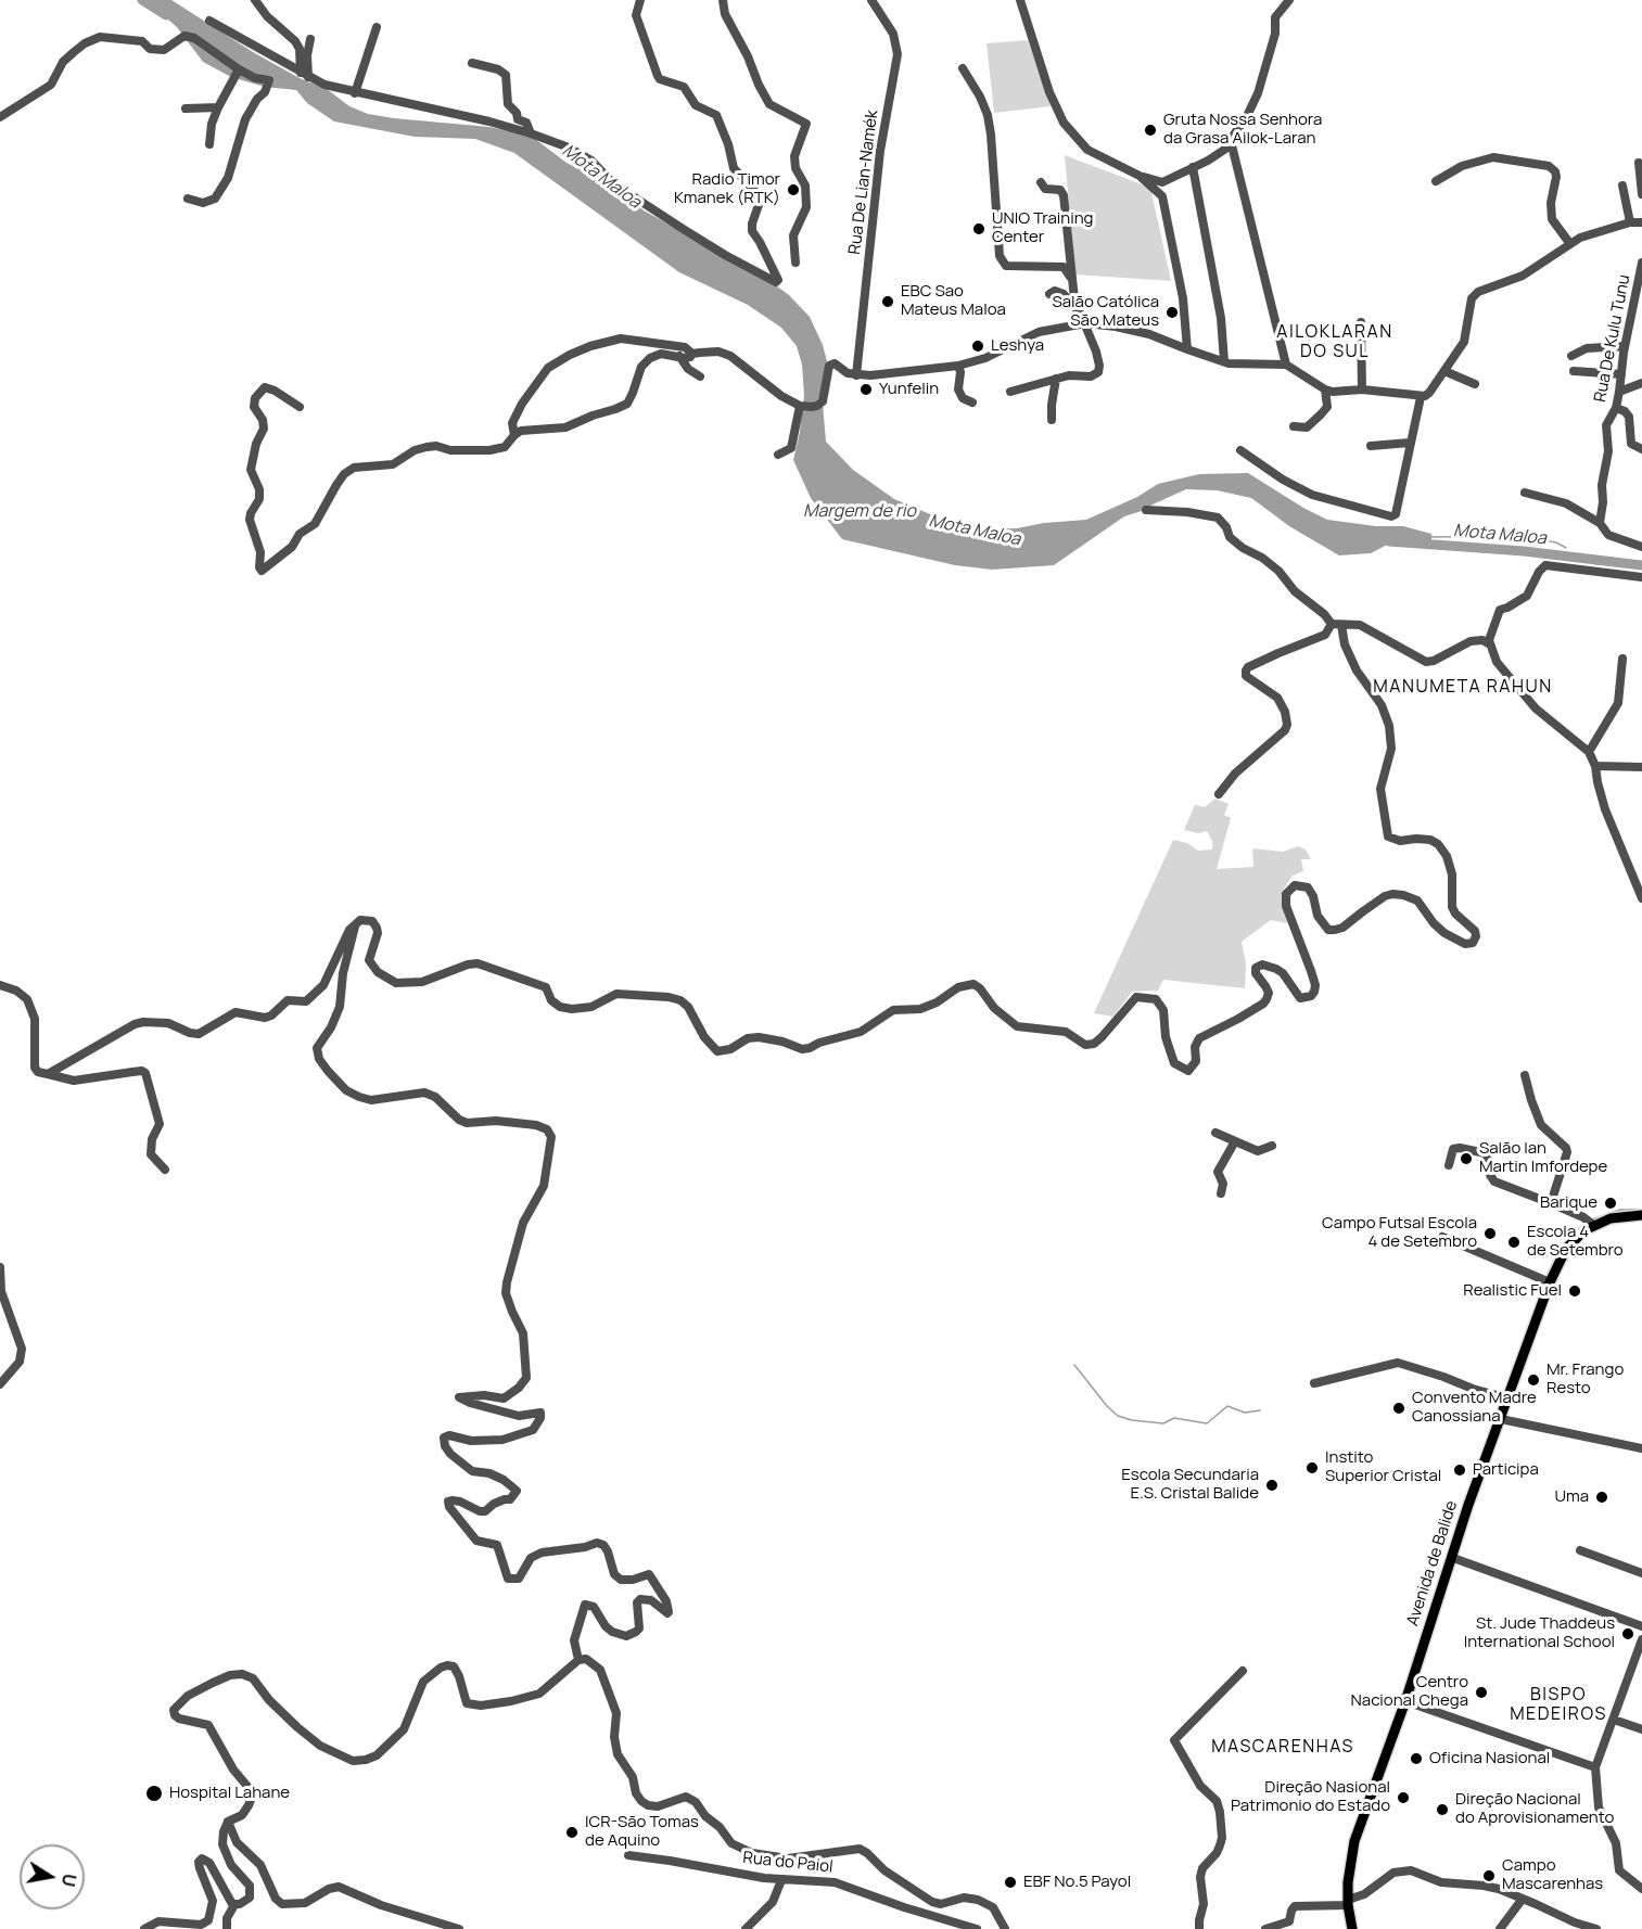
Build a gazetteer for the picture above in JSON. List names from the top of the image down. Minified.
{"streets":{"main road":["Avenida de Balide"],"street":["Rua De Lian-Namék","Rua De Kulu Tunu","Rua do Paiol"]},"districts":["AILOKLARAN DO SUL","MANUMETA RAHUN","BISPO MEDEIROS","MASCARENHAS"],"water":["Mota Maloa","Margem de rio"],"places":["Gruta Nossa Senhora da Grasa Ailok-Laran","Radio Timor Kmanek (RTK)","UNIO Training Center","EBC Sao Mateus Maloa","Salão Católica São Mateus","Leshya","Yunfelin","Salão Ian Martin Imfordepe","Barique","Campo Futsal Escola 4 de Setembro","Escola 4 de Setembro","Realistic Fuel","Mr. Frango Resto","Convento Madre Canossiana","Instito Superior Cristal","Participa","Escola Secundaria E.S. Cristal Balide","Uma","St. Jude Thaddeus International School","Centro Nacional Chega","Oficina Nasional","Hospital Lahane","Direção Nasional Patrimonio do Estado","Direção Nacional do Aprovisionamento","ICR-São Tomas de Aquino","Campo Mascarenhas","EBF No.5 Payol"],"north":"right"}
